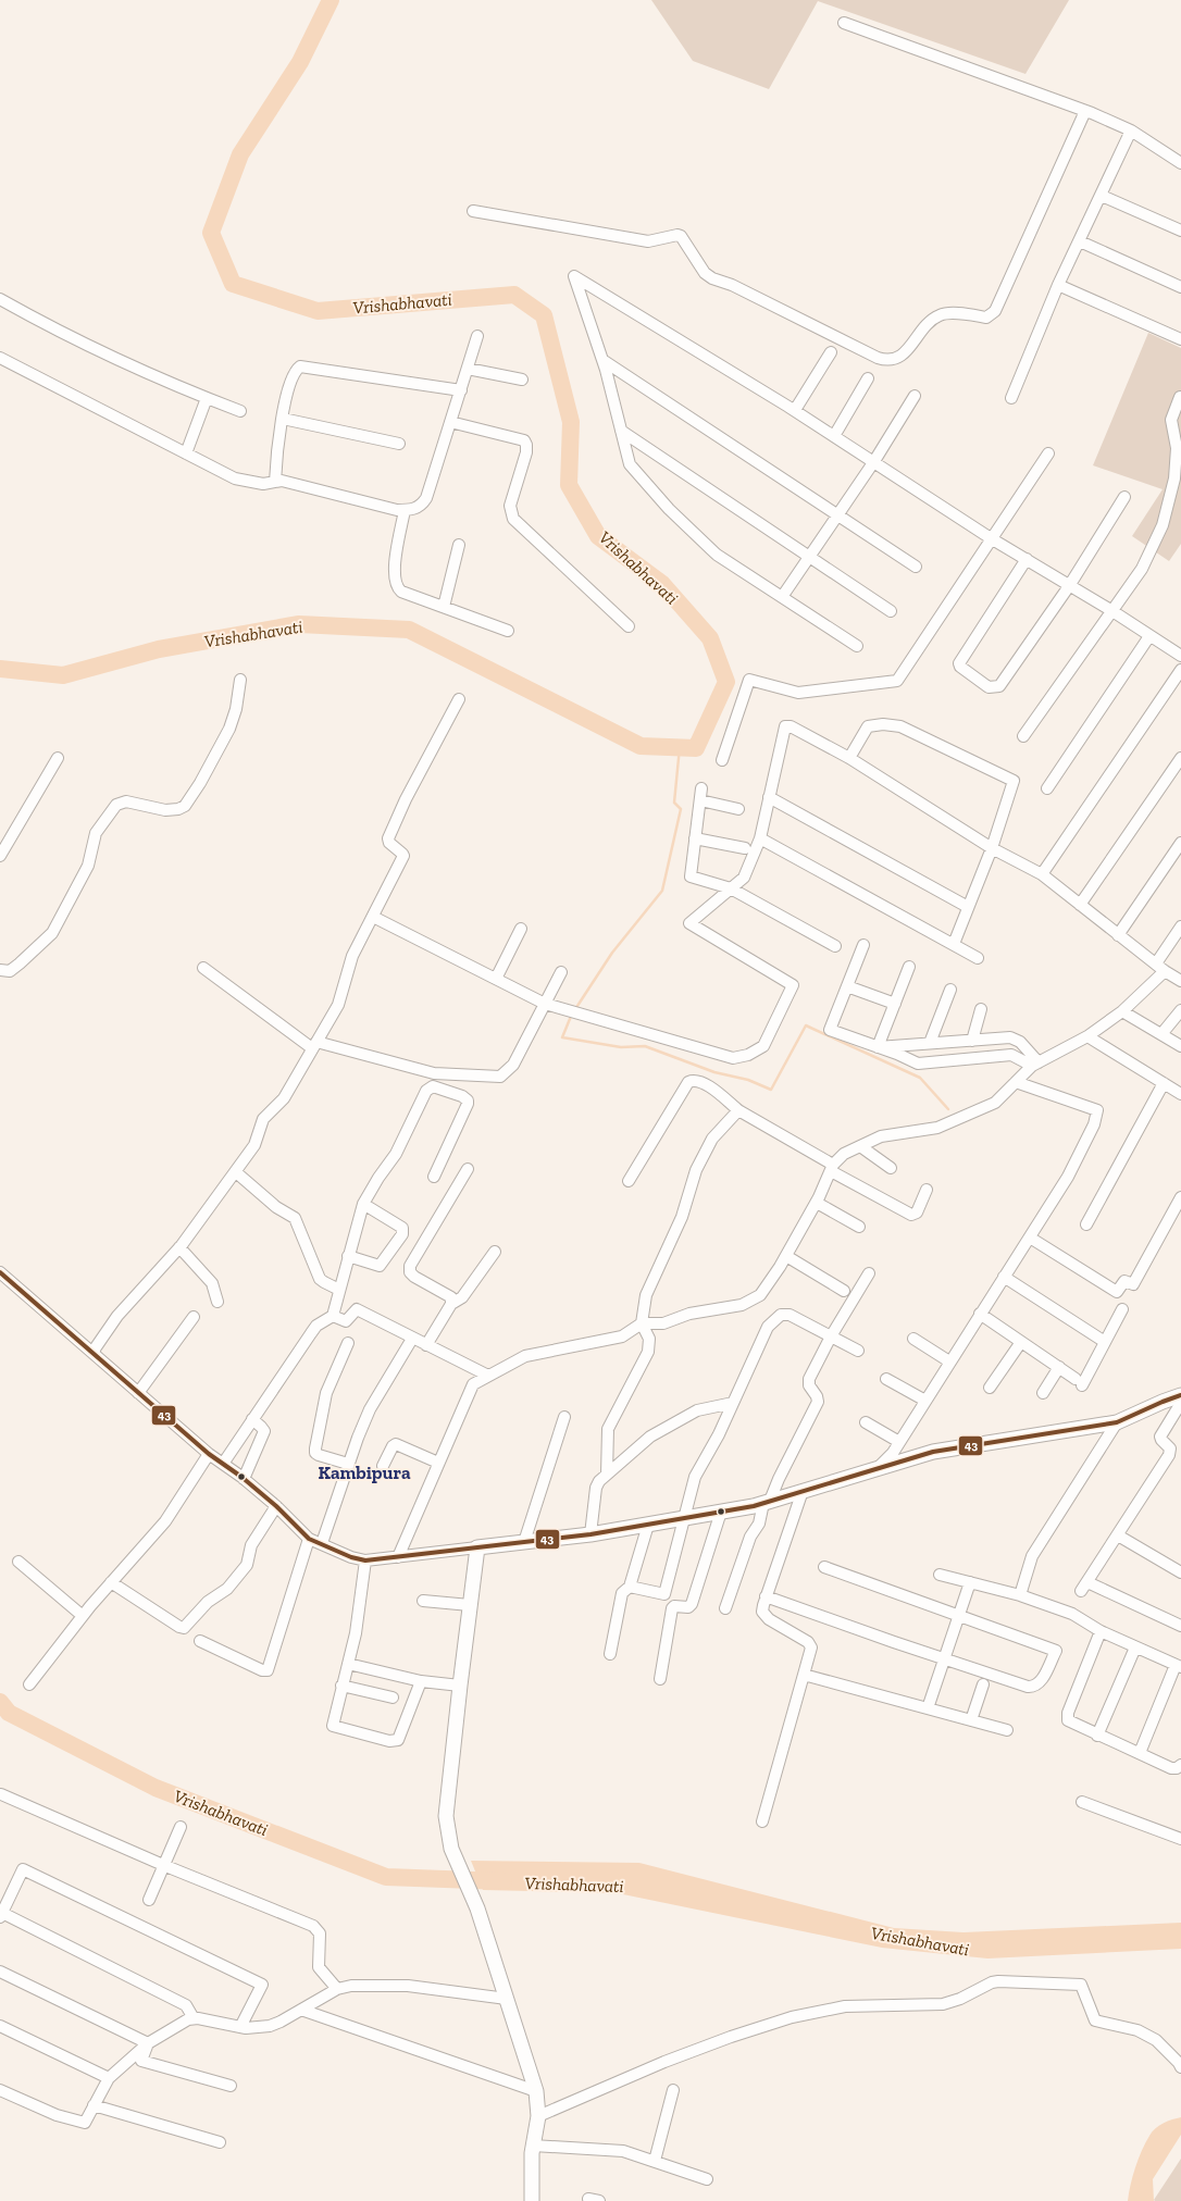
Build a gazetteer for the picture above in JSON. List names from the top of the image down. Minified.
{"districts":["Kambipura"],"water":["Vrishabhavati"],"lines":["transit line 43"]}
